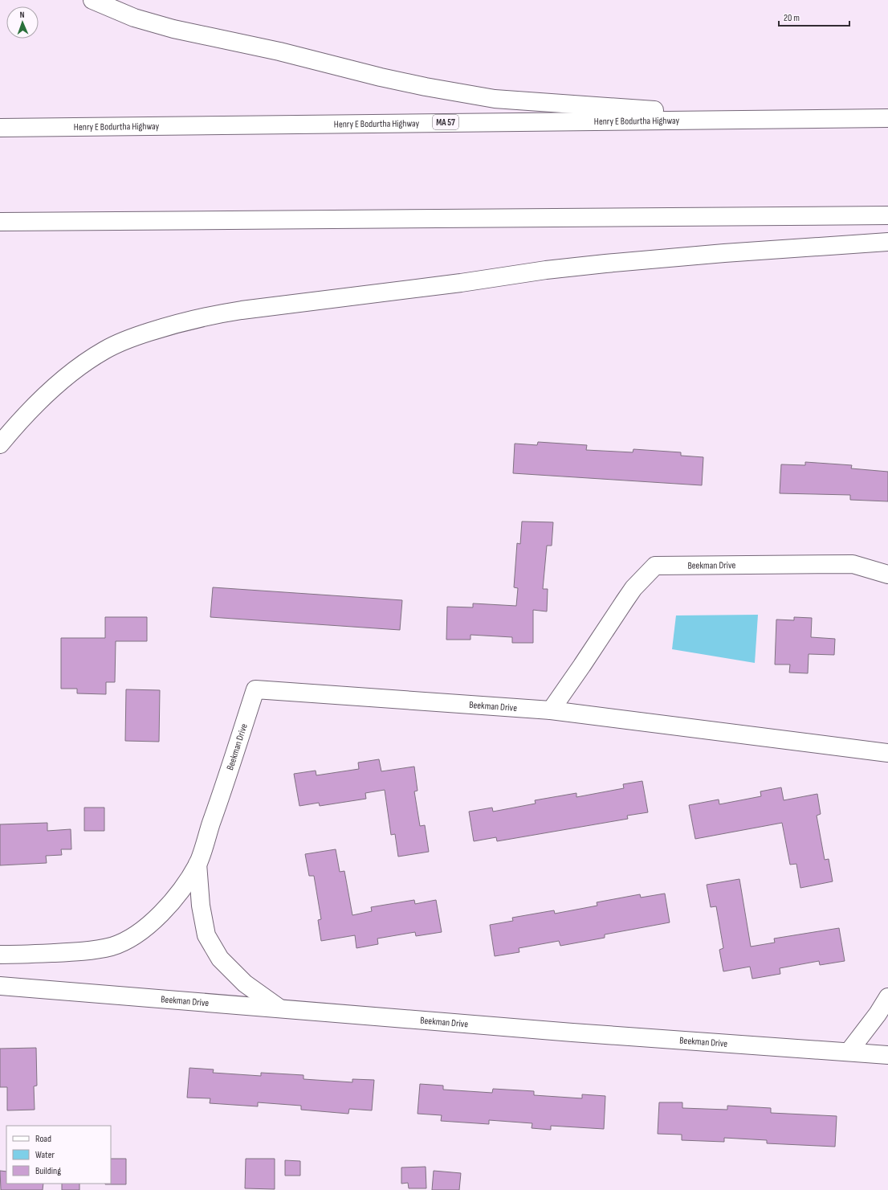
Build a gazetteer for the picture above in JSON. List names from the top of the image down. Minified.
{"streets":{"main road":["Henry E Bodurtha Highway","MA 57","Beekman Drive"]},"legend":["Road","Water","Building"],"scale_bar":"20 m","north":"top"}
